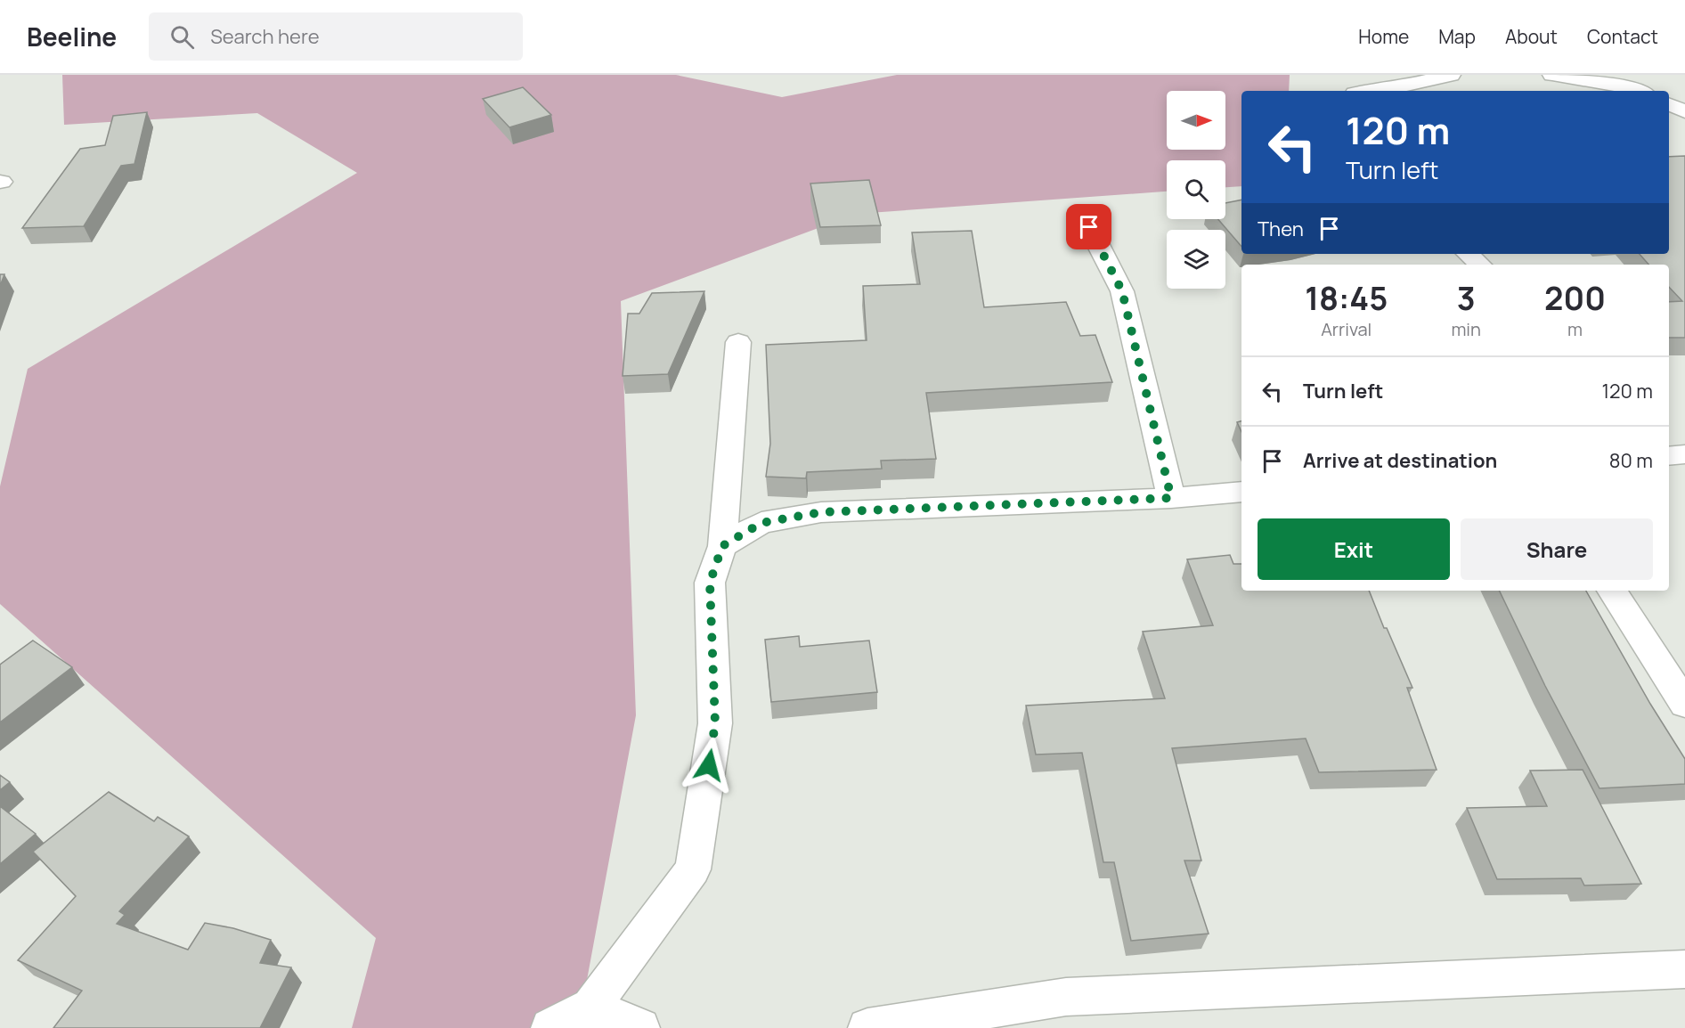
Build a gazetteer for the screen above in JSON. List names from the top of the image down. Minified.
{"north":"right","page":{"header":"Beeline","search":"Search here","nav":["Home","Map","About","Contact"],"turn":["120 m","Turn left"],"then":"Then","eta":["18:45","Arrival","3","min","200","m"],"list":[{"name":"Turn left","value":"120 m"},{"name":"Arrive at destination","value":"80 m"}],"buttons":["Exit","Share"]}}
